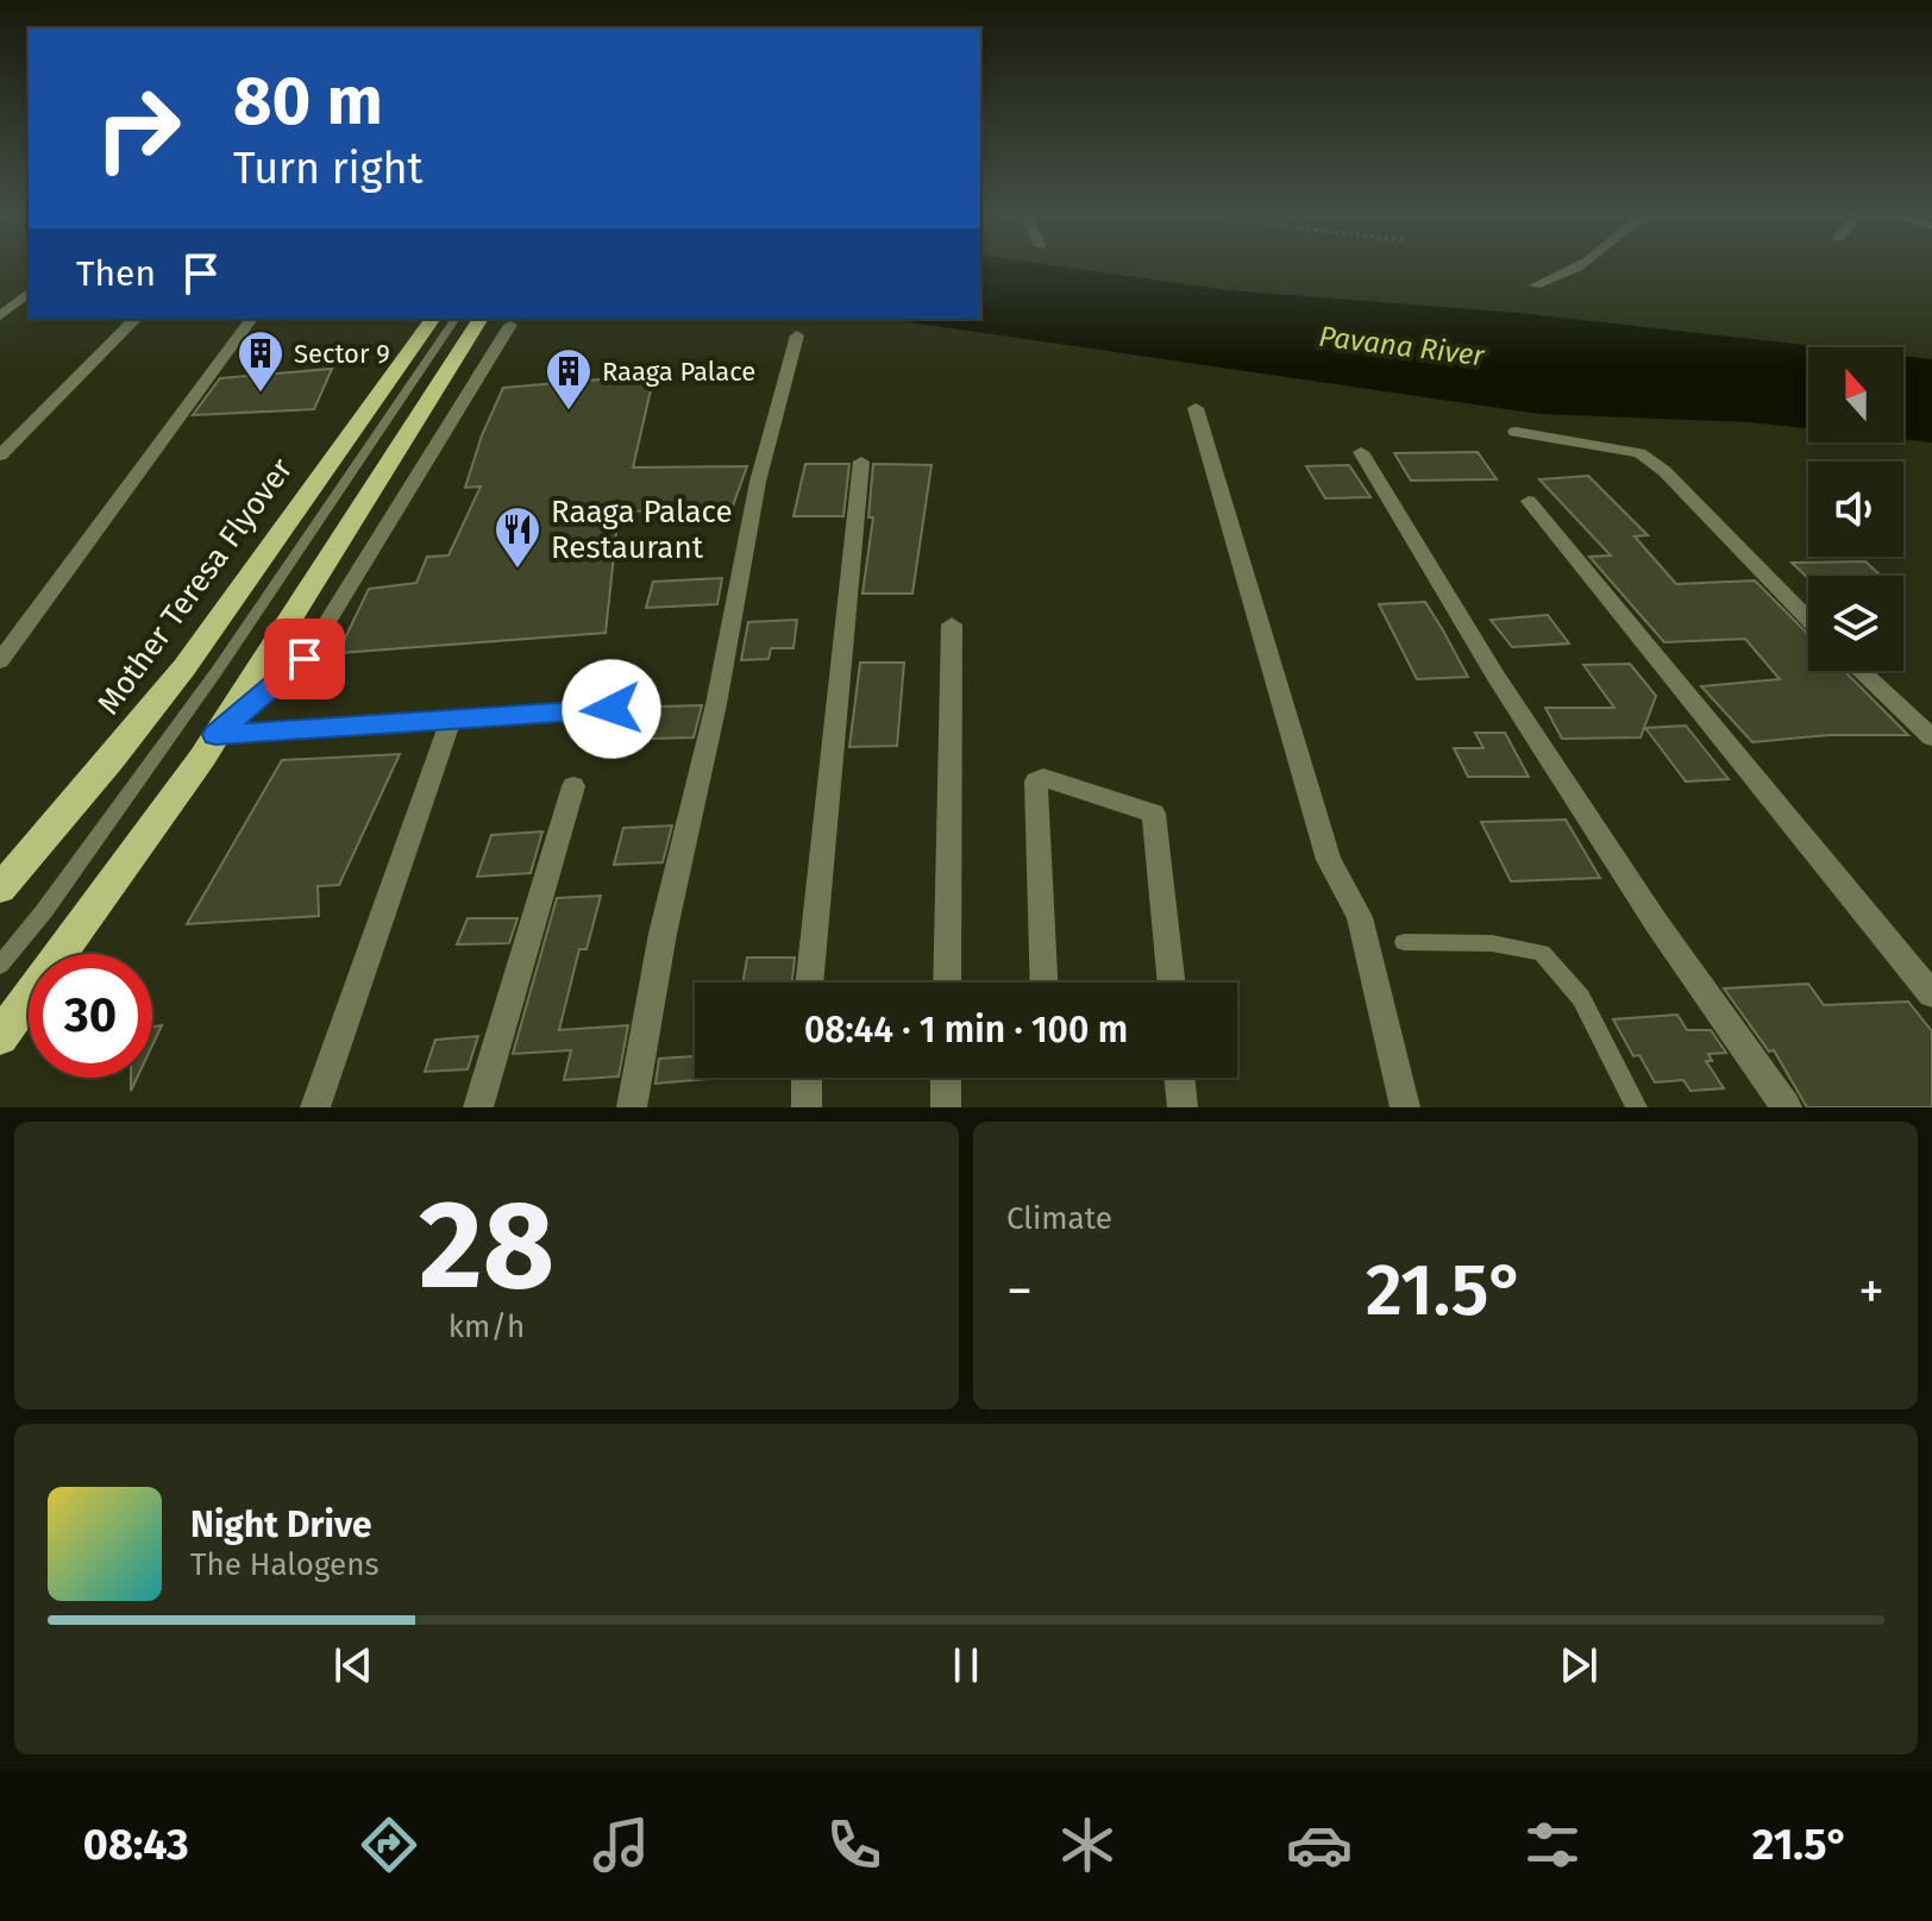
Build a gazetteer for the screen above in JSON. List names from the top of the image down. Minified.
{"streets":{"main road":["Mother Teresa Flyover"]},"water":["Pavana River"],"places":{"building":["Sector 9","Raaga Palace"],"restaurant":["Raaga Palace Restaurant"]},"north":"top","page":{"turn":["80 m","Turn right"],"then":"Then","limit":"30","trip":"08:44 · 1 min · 100 m","tile":[["28","km/h"],"Climate"],"heat":["−","21.5°","+"],"song":["Night Drive","The Halogens"],"tabs":["08:43","21.5°"]}}
